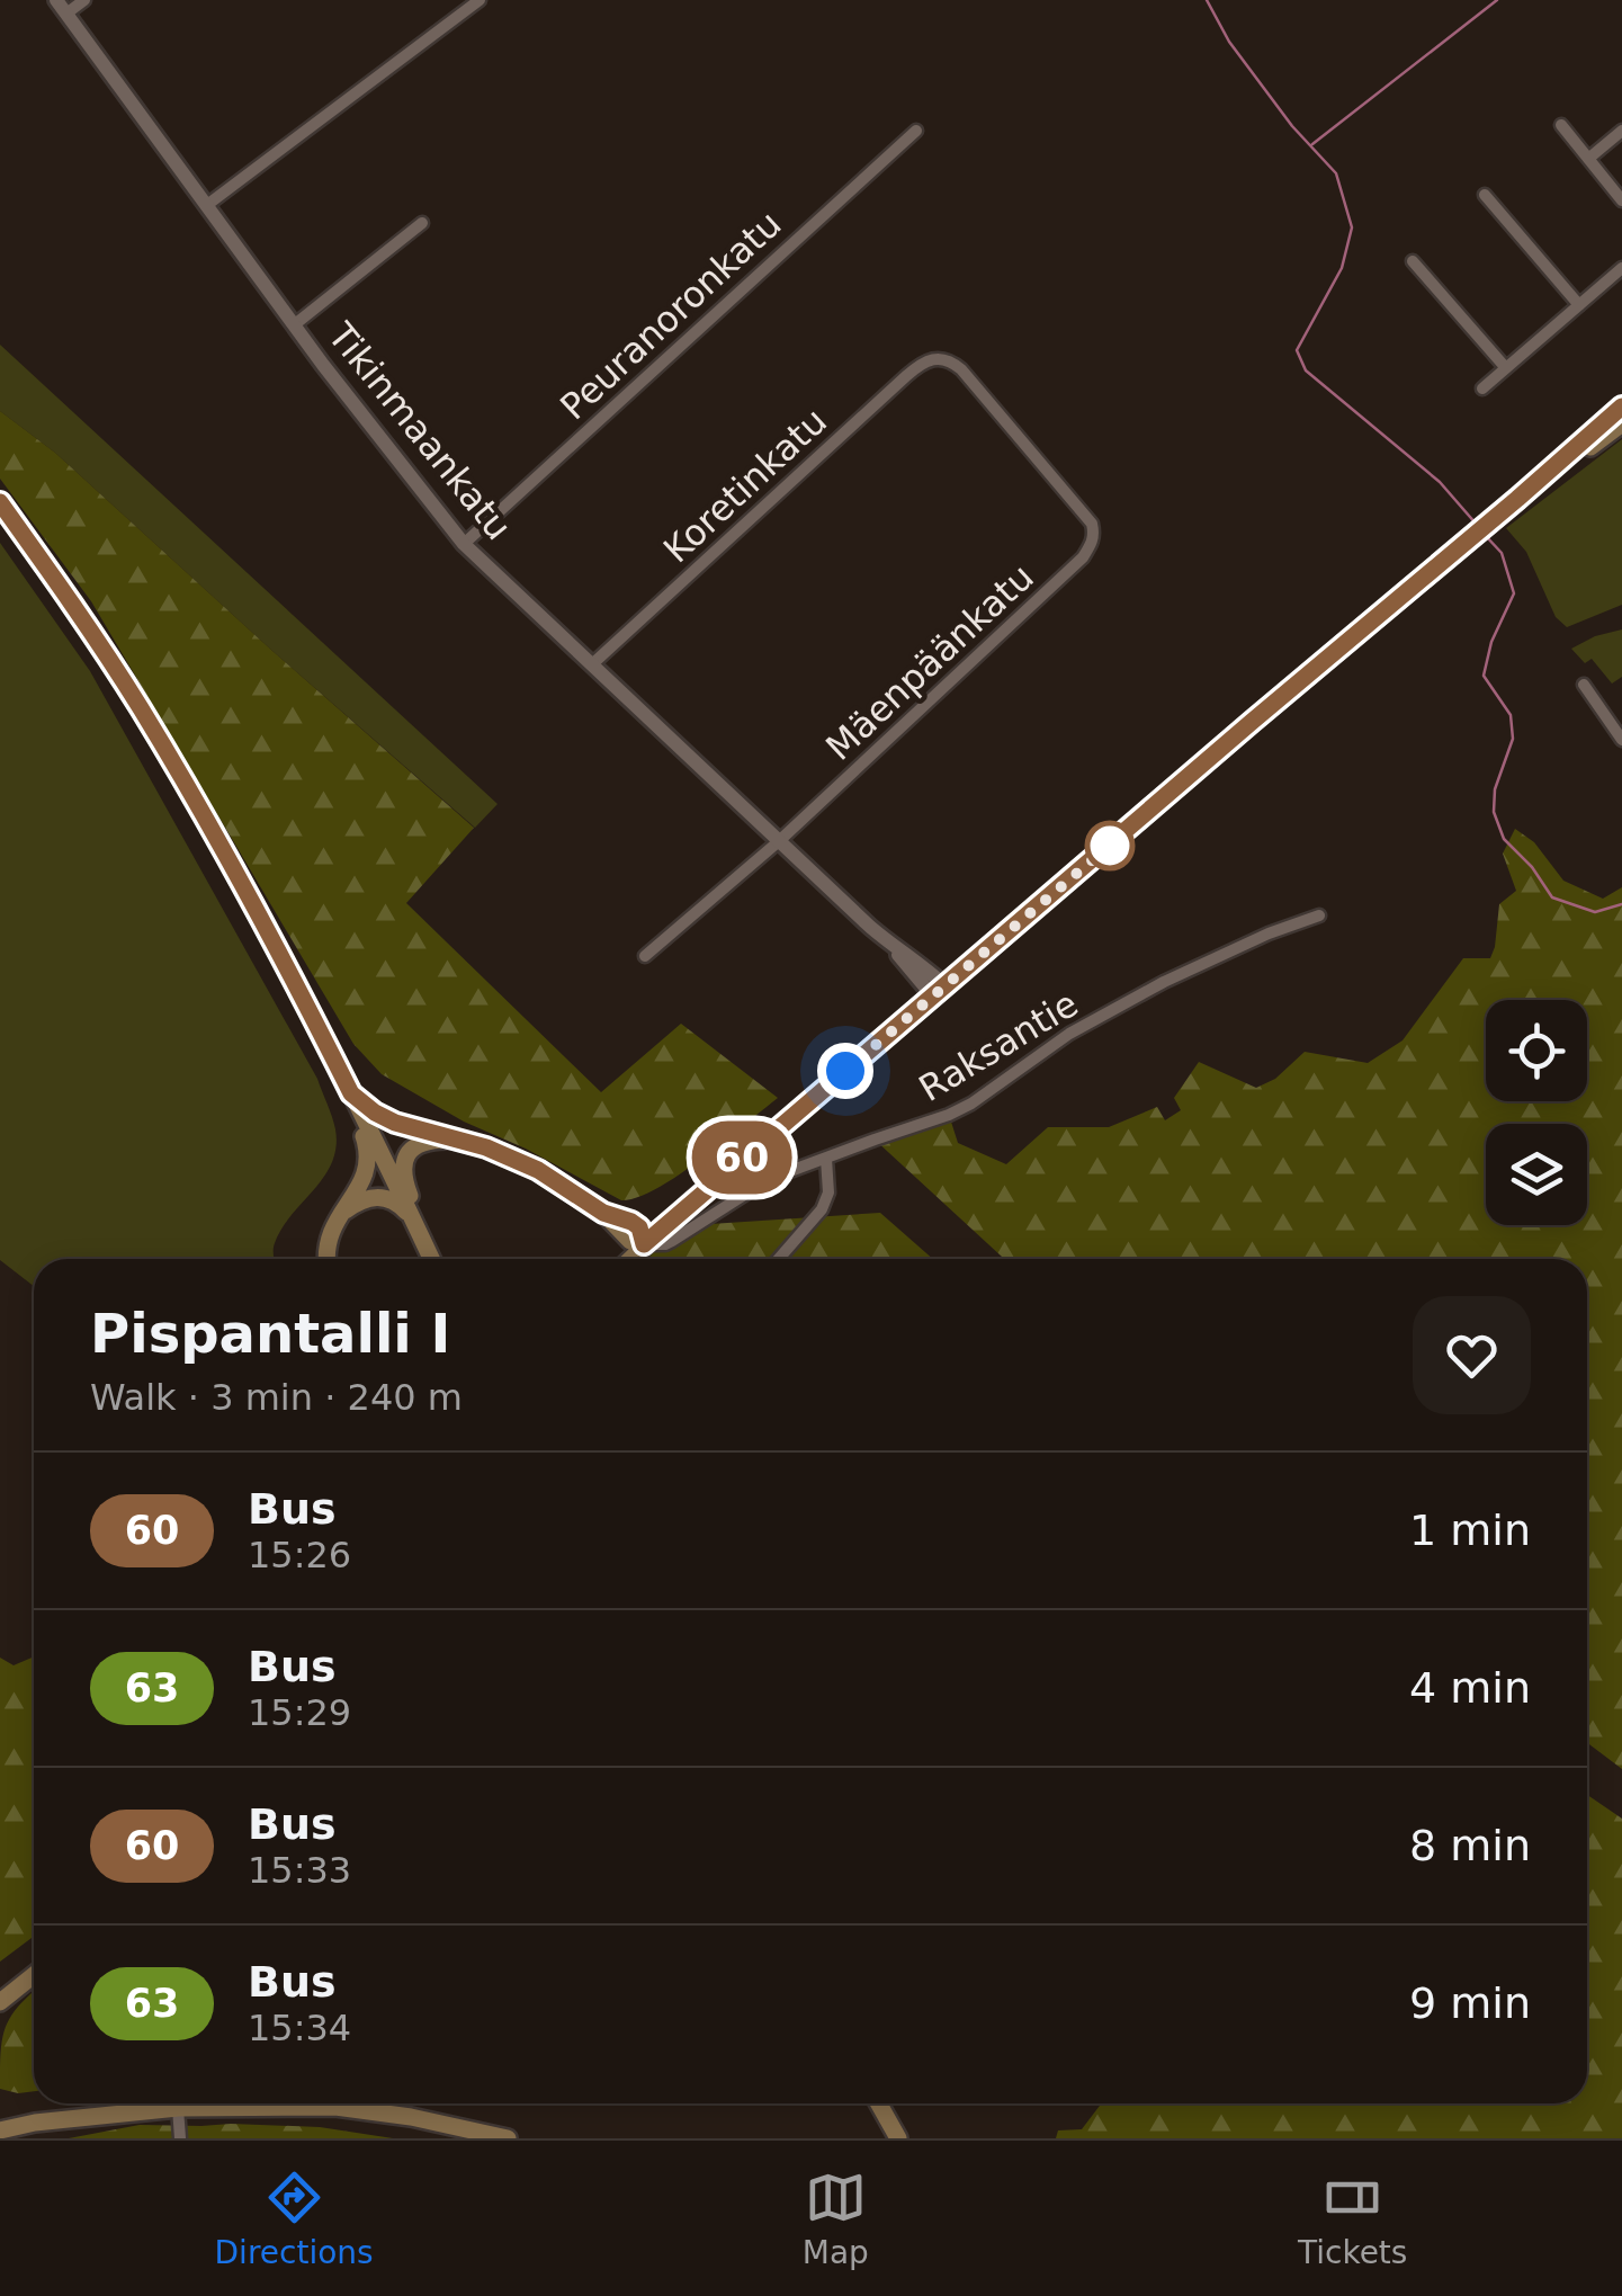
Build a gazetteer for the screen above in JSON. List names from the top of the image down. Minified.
{"streets":{"street":["Peuranoronkatu","Tikinmaankatu","Koretinkatu","Mäenpäänkatu","Raksantie"]},"crossings":[["Peuranoronkatu","Tikinmaankatu"],["Tikinmaankatu","Koretinkatu"],["Tikinmaankatu","Mäenpäänkatu"],["Koretinkatu","Mäenpäänkatu"]],"lines":["bus line 60"],"page":{"on_map":"60","heading":["Pispantalli I","Walk · 3 min · 240 m"],"list":[{"mark":"60","name":"Bus","note":"15:26","value":"1 min"},{"mark":"63","name":"Bus","note":"15:29","value":"4 min"},{"mark":"60","name":"Bus","note":"15:33","value":"8 min"},{"mark":"63","name":"Bus","note":"15:34","value":"9 min"}],"tabs":["Directions","Map","Tickets"]}}
